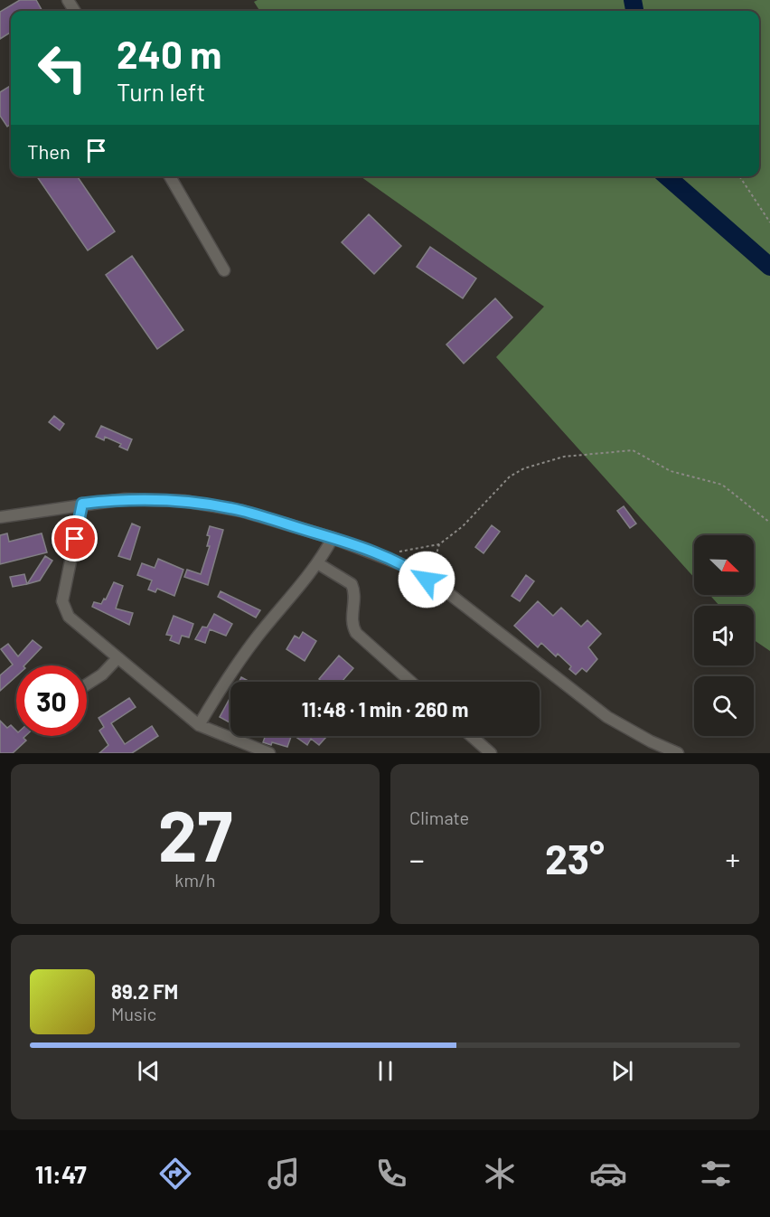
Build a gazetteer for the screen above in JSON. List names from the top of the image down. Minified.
{"north":"bottom right","page":{"turn":["240 m","Turn left"],"then":"Then","limit":"30","trip":"11:48 · 1 min · 260 m","tile":[["27","km/h"],"Climate"],"heat":["−","23°","+"],"song":["89.2 FM","Music"],"tabs":"11:47"}}
